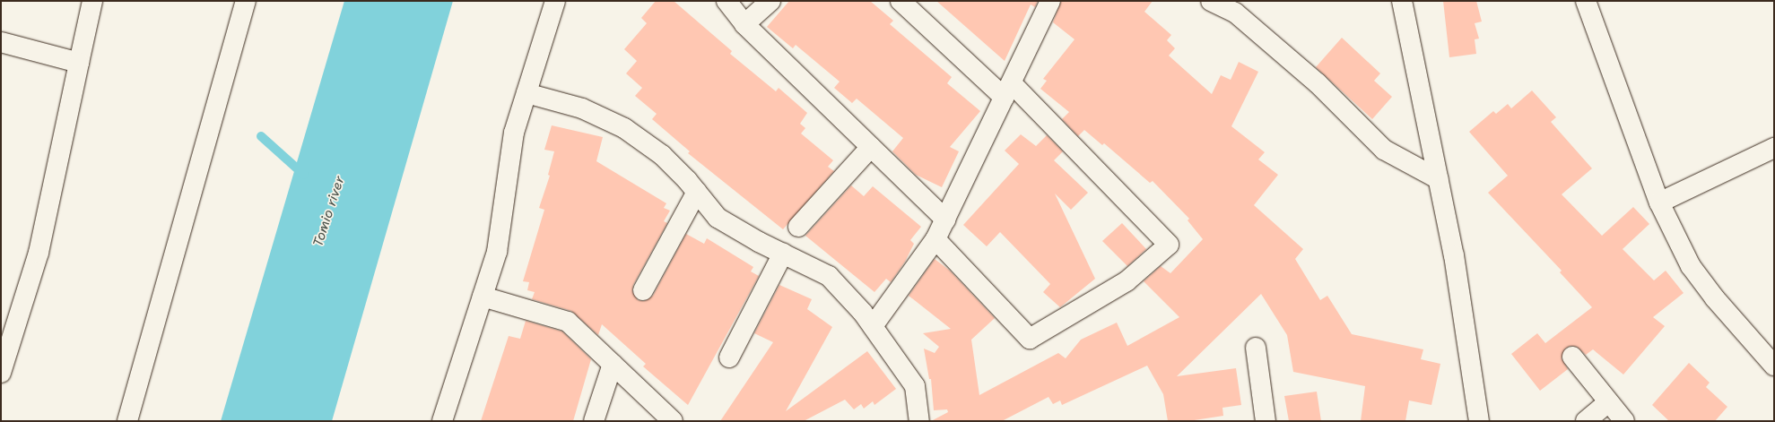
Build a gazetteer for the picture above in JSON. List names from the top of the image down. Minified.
{"water":["Tomio river"]}
